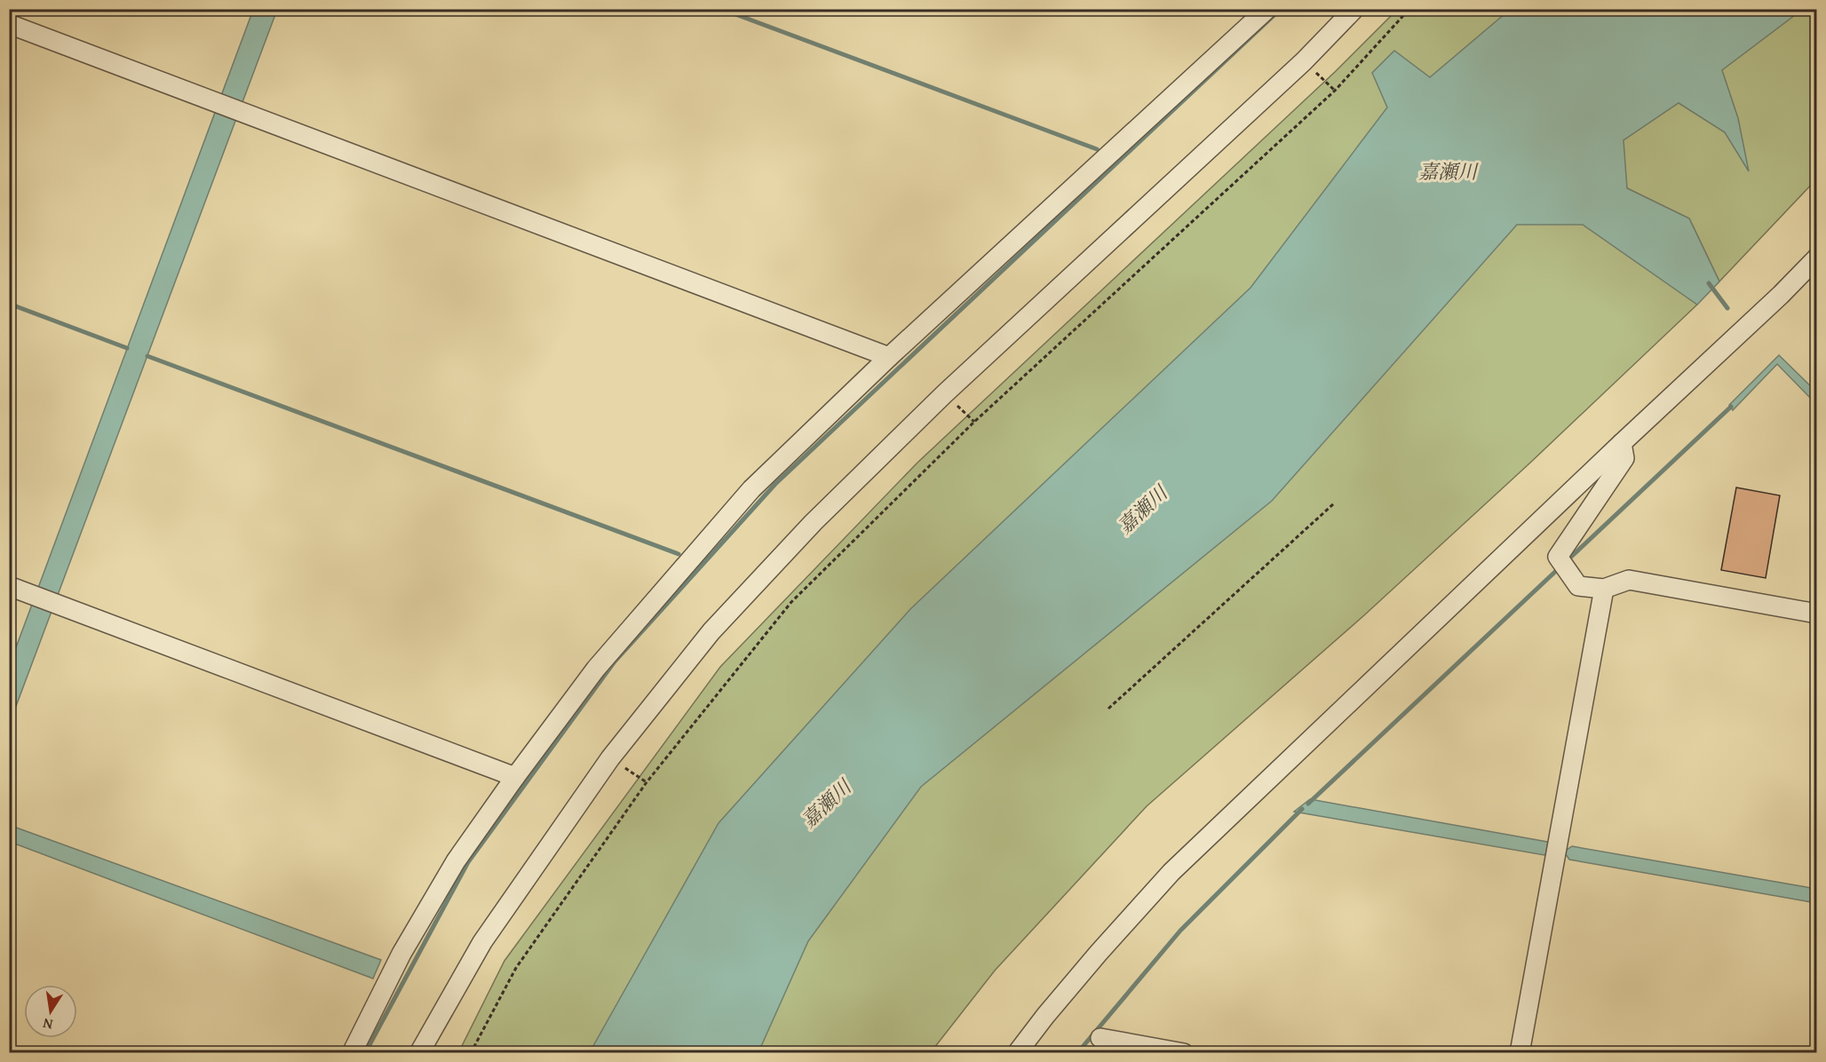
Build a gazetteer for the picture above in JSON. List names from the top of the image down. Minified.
{"water":["嘉瀬川"],"north":"bottom"}
